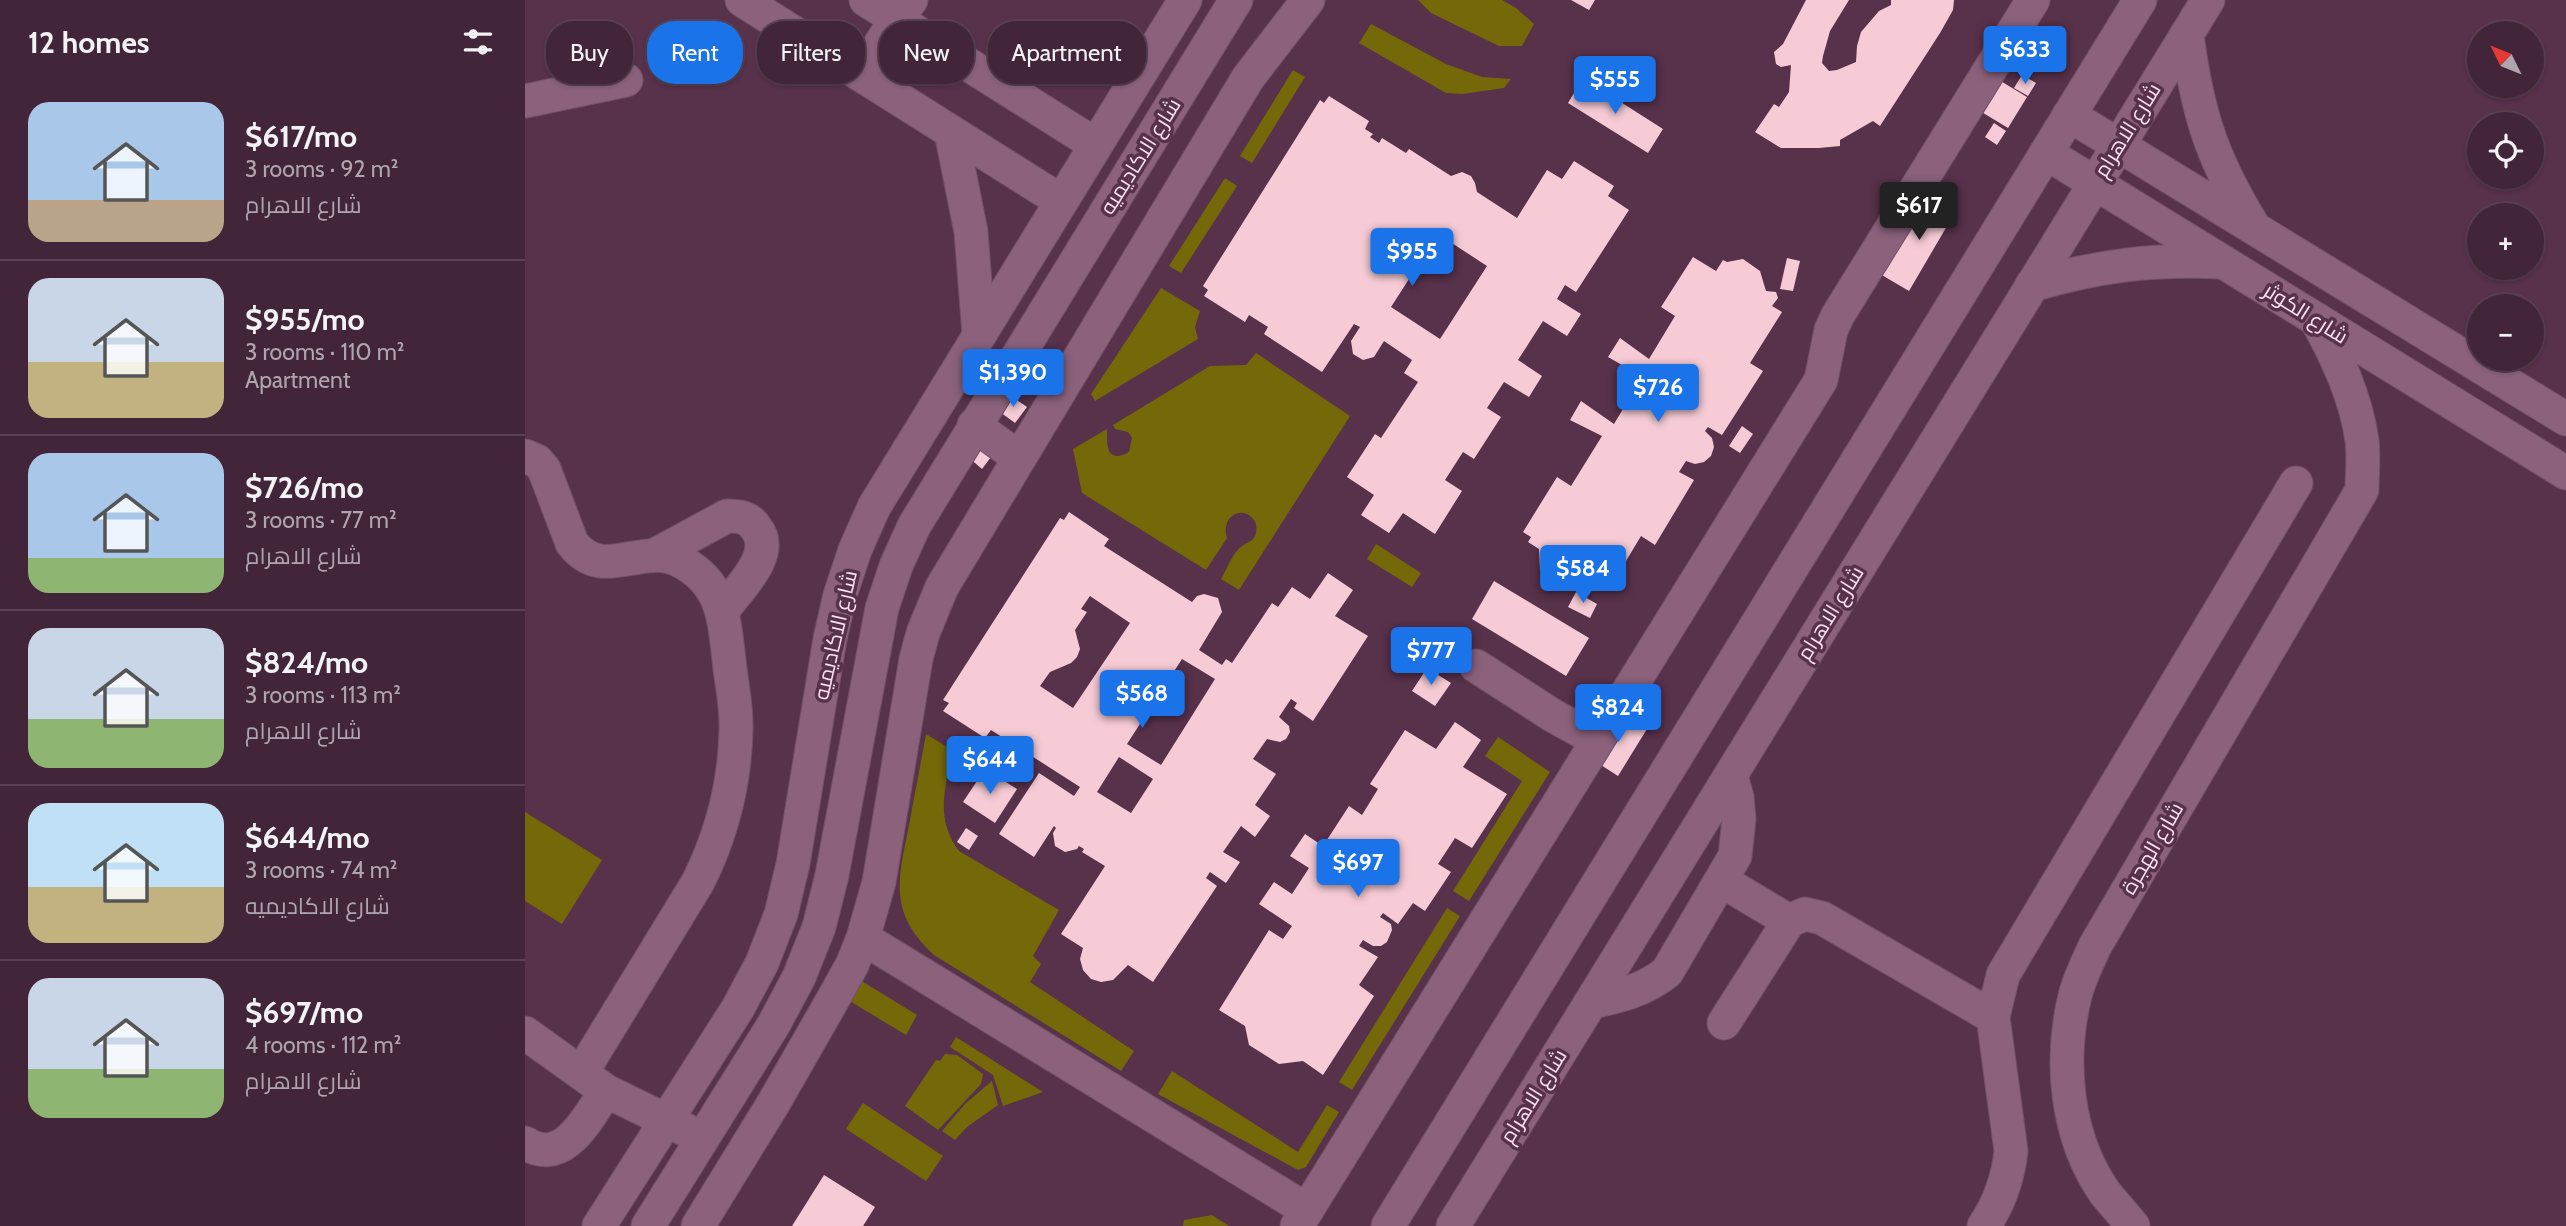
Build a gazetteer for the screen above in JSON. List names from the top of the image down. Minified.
{"streets":{"street":["شارع الاهرام","شارع الاكاديميه","شارع الكوثر","شارع الهجرة"]},"crossings":[["شارع الاهرام","شارع الكوثر"],["شارع الكوثر","شارع الهجرة"]],"north":"top left","page":{"heading":"12 homes","map_buttons":["+","−"],"chip":["Buy","Rent","Filters","New","Apartment"],"price":["$633","$555","$617","$955","$1,390","$726","$584","$777","$568","$824","$644","$697"],"list":[{"name":"$617/mo","note":"3 rooms · 92 m² · شارع الاهرام"},{"name":"$955/mo","note":"3 rooms · 110 m² · Apartment"},{"name":"$726/mo","note":"3 rooms · 77 m² · شارع الاهرام"},{"name":"$824/mo","note":"3 rooms · 113 m² · شارع الاهرام"},{"name":"$644/mo","note":"3 rooms · 74 m² · شارع الاكاديميه"},{"name":"$697/mo","note":"4 rooms · 112 m² · شارع الاهرام"}]}}
